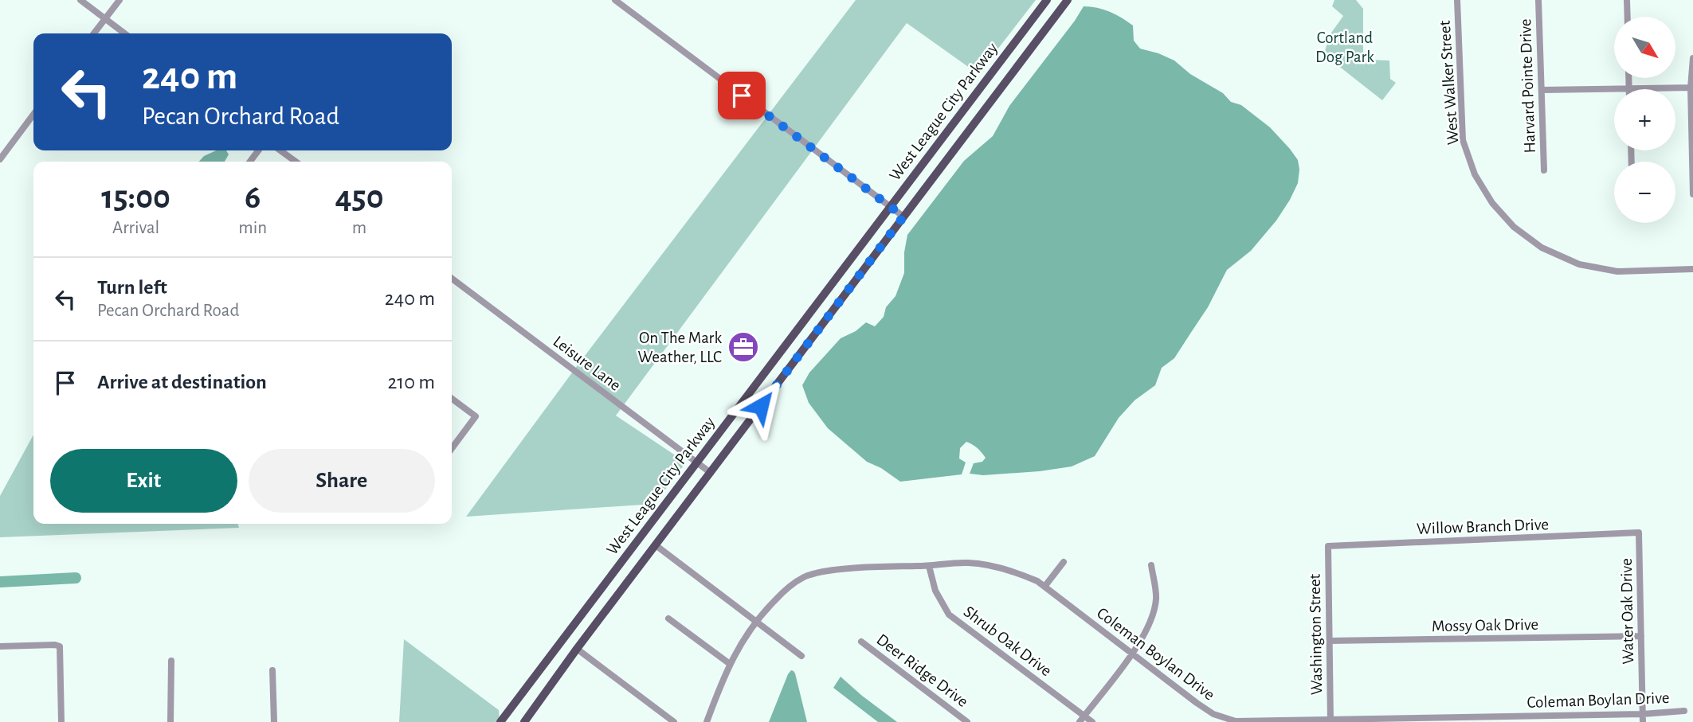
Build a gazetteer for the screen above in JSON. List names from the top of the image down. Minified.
{"streets":{"main road":["West League City Parkway"],"street":["West Walker Street","Harvard Pointe Drive","Leisure Lane","Willow Branch Drive","Water Oak Drive","Mossy Oak Drive","Washington Street","Shrub Oak Drive","Coleman Boylan Drive","Deer Ridge Drive"]},"crossings":[["West League City Parkway","Leisure Lane"],["Willow Branch Drive","Water Oak Drive"],["Willow Branch Drive","Washington Street"],["Water Oak Drive","Mossy Oak Drive"],["Water Oak Drive","Coleman Boylan Drive"],["Mossy Oak Drive","Washington Street"],["Washington Street","Coleman Boylan Drive"],["Shrub Oak Drive","Coleman Boylan Drive"]],"parks":["Cortland Dog Park"],"places":{"office":["On The Mark Weather, LLC"]},"north":"bottom right","page":{"map_buttons":["+","−"],"turn":["240 m","Pecan Orchard Road"],"eta":["15:00","Arrival","6","min","450","m"],"list":[{"name":"Turn left","note":"Pecan Orchard Road","value":"240 m"},{"name":"Arrive at destination","value":"210 m"}],"buttons":["Exit","Share"]}}
